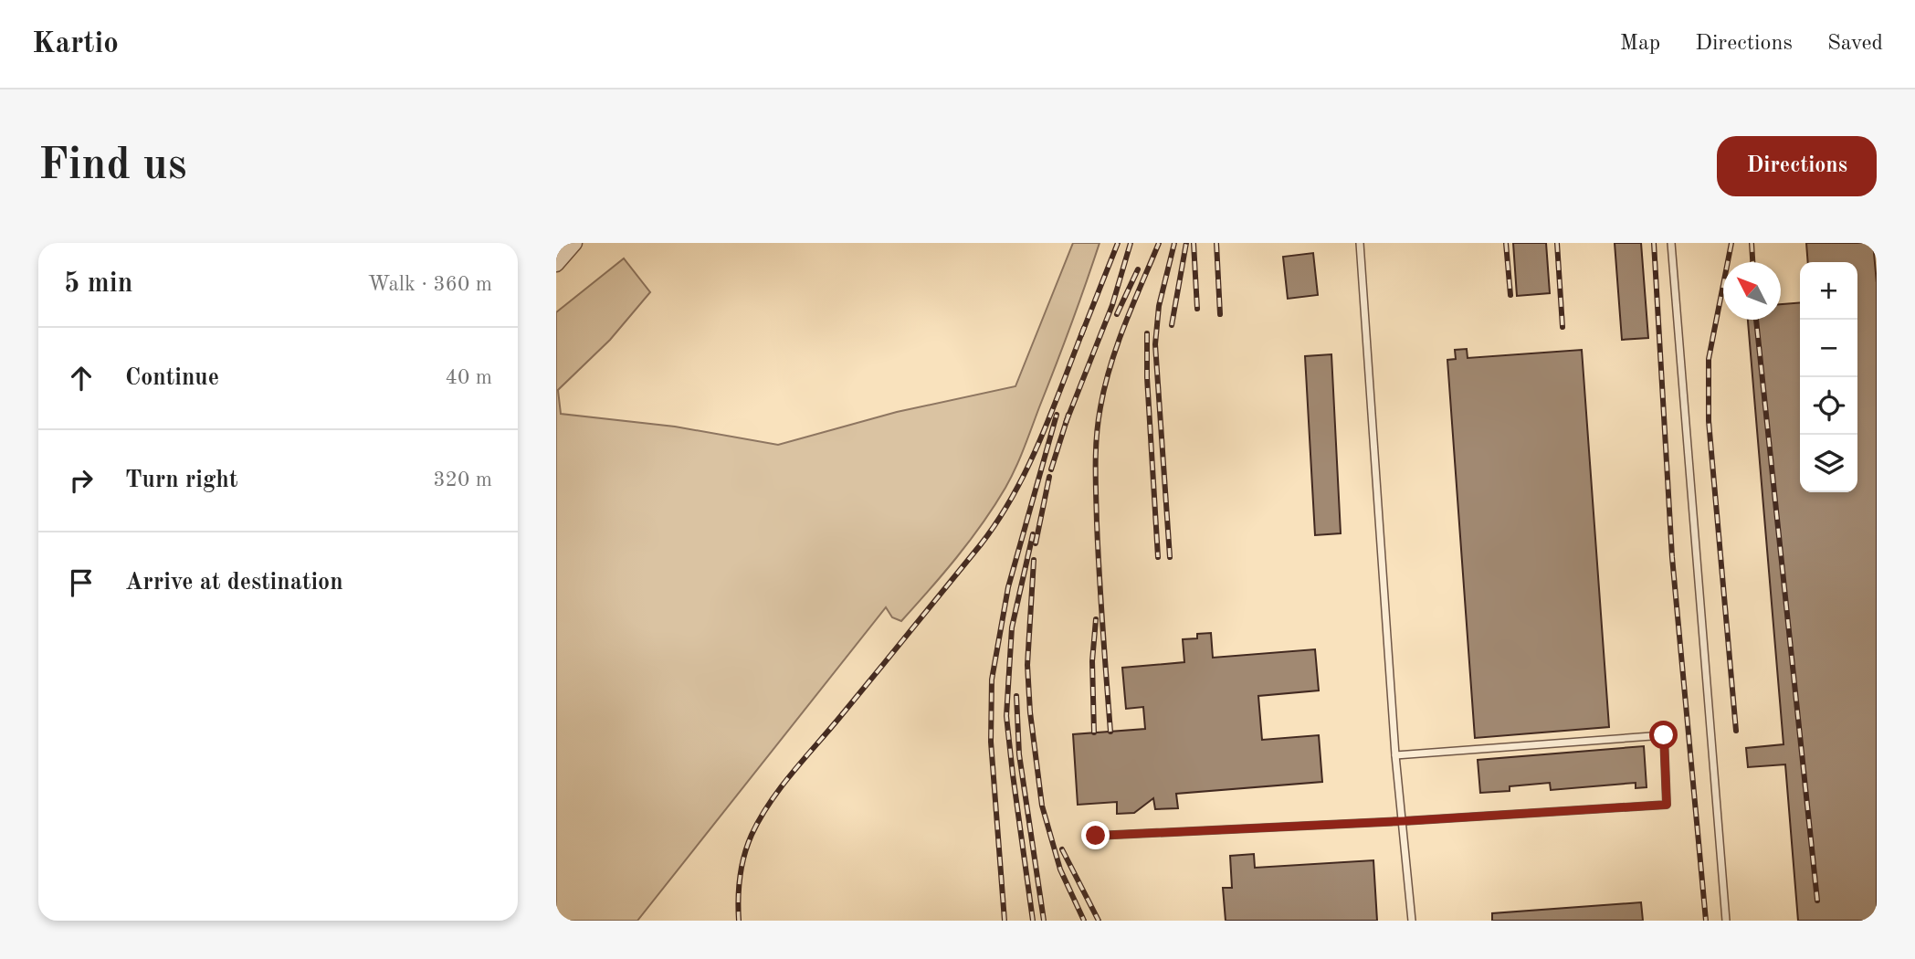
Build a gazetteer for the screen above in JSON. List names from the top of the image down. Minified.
{"north":"top left","page":{"header":"Kartio","nav":["Map","Directions","Saved"],"buttons":"Directions","title":"Find us","heading":["5 min","Walk · 360 m"],"map_buttons":["+","−"],"list":[["Continue","40 m"],["Turn right","320 m"],"Arrive at destination"]}}
